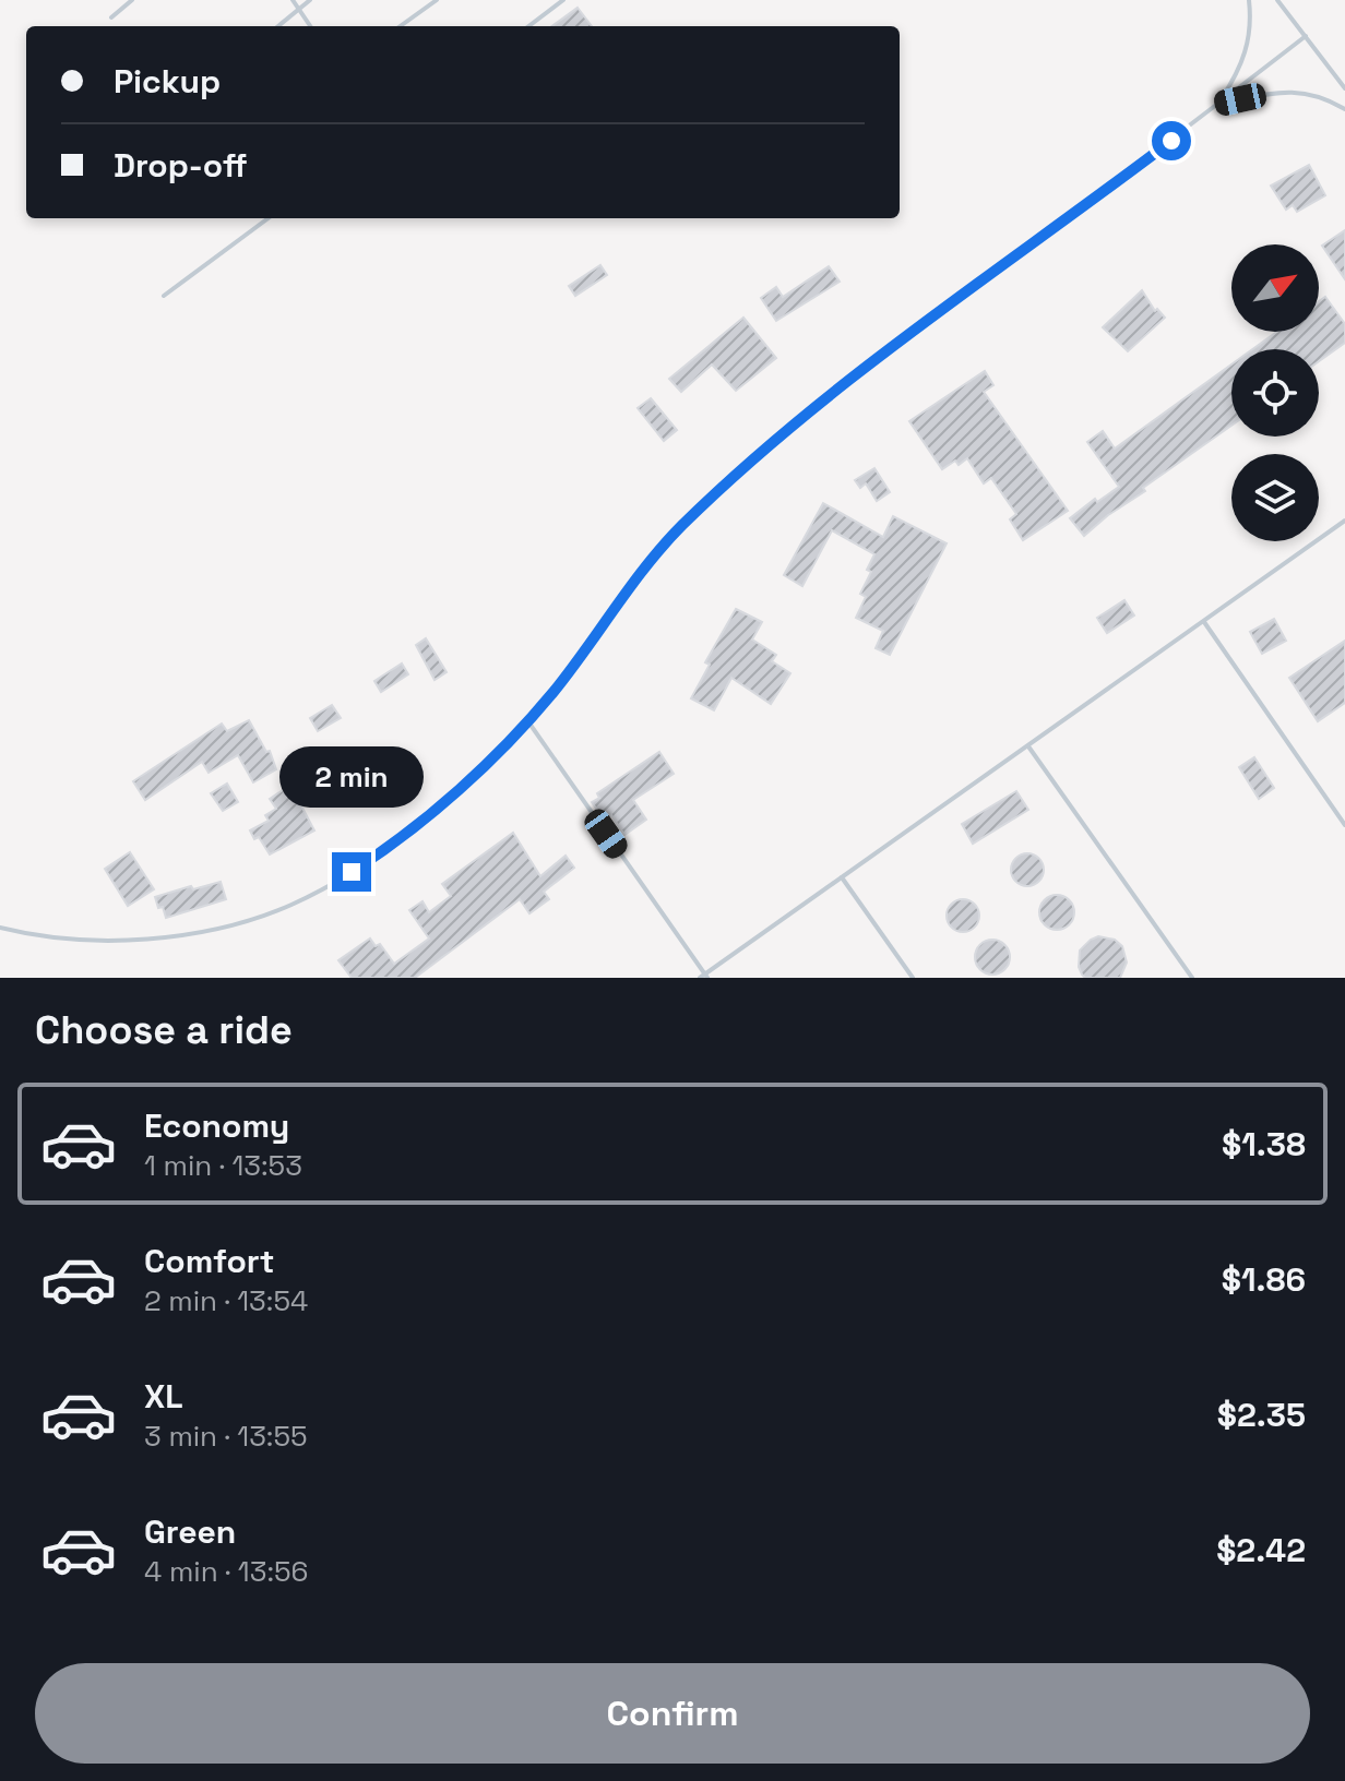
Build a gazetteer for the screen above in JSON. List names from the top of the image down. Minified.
{"north":"top right","page":{"banner":["Pickup","Drop-off"],"bubble":"2 min","heading":"Choose a ride","list":[{"name":"Economy","note":"1 min · 13:53","value":"$1.38"},{"name":"Comfort","note":"2 min · 13:54","value":"$1.86"},{"name":"XL","note":"3 min · 13:55","value":"$2.35"},{"name":"Green","note":"4 min · 13:56","value":"$2.42"}],"buttons":"Confirm"}}
